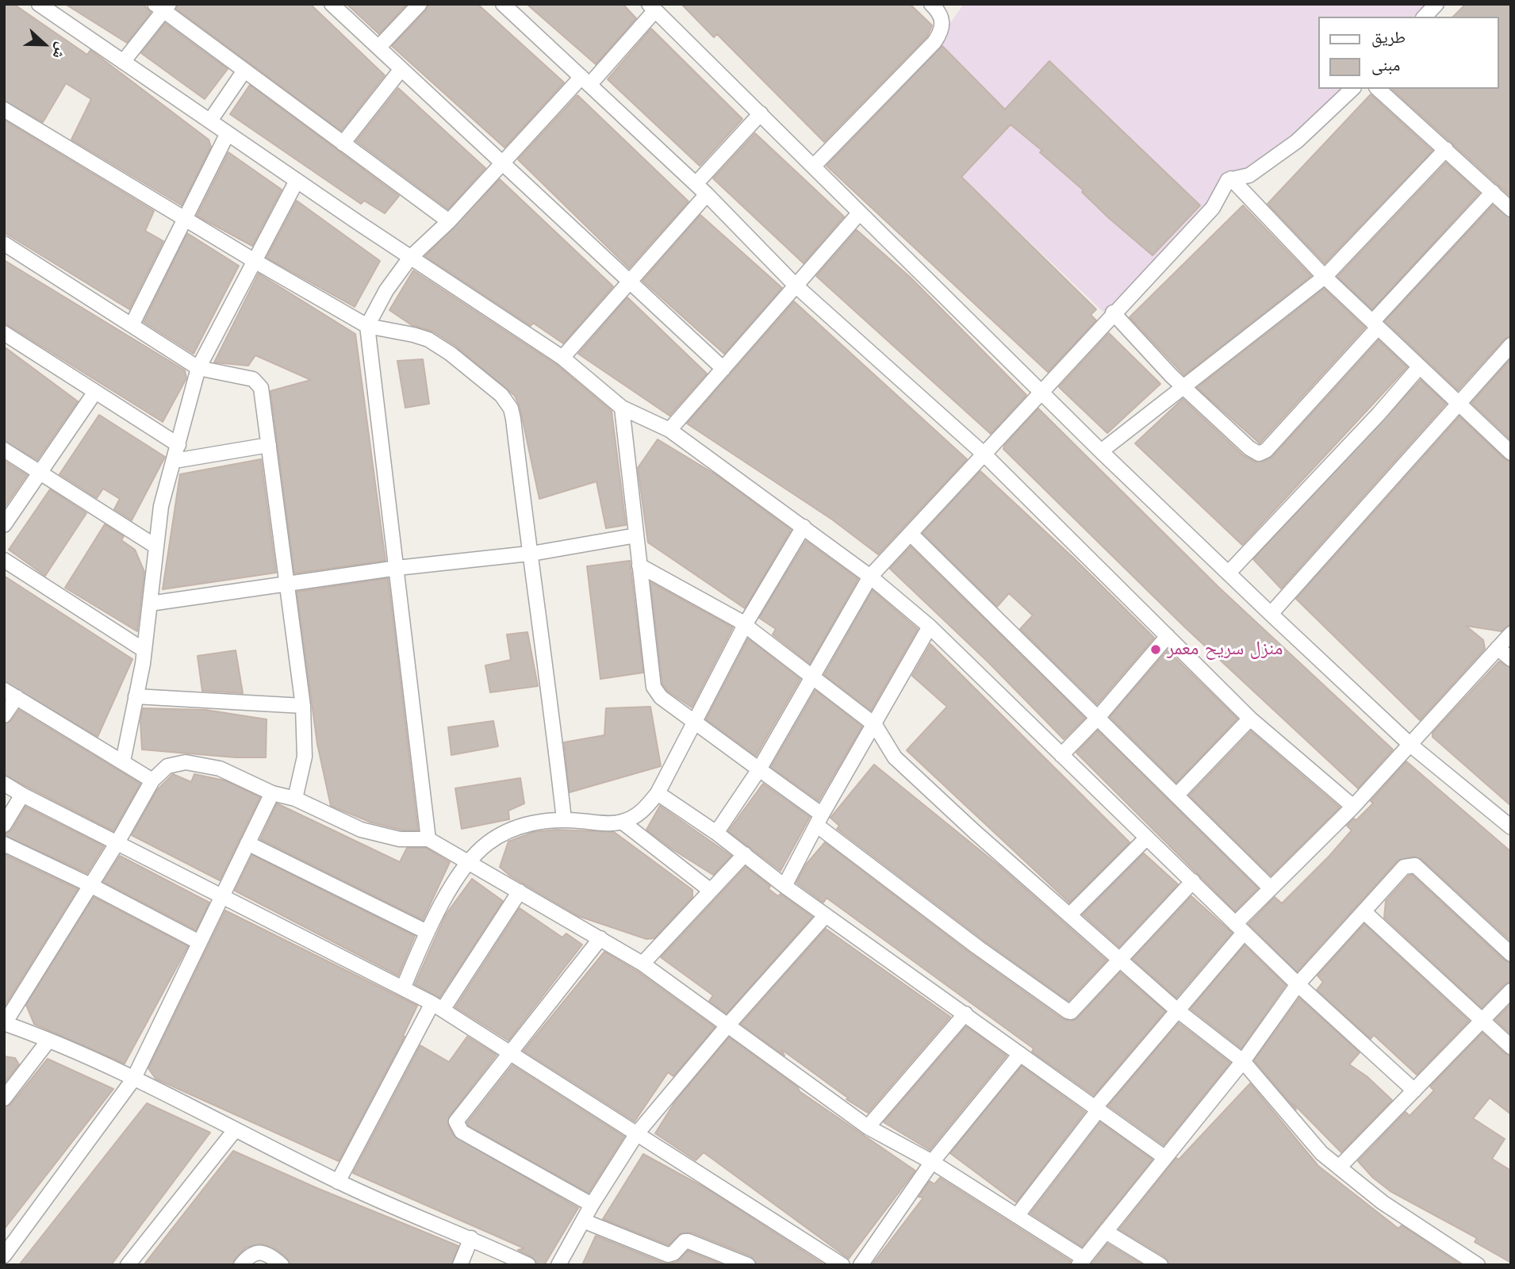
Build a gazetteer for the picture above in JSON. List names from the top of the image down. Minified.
{"places":["منزل سريح معمر"],"legend":["طريق","مبنى"],"north":"right"}
